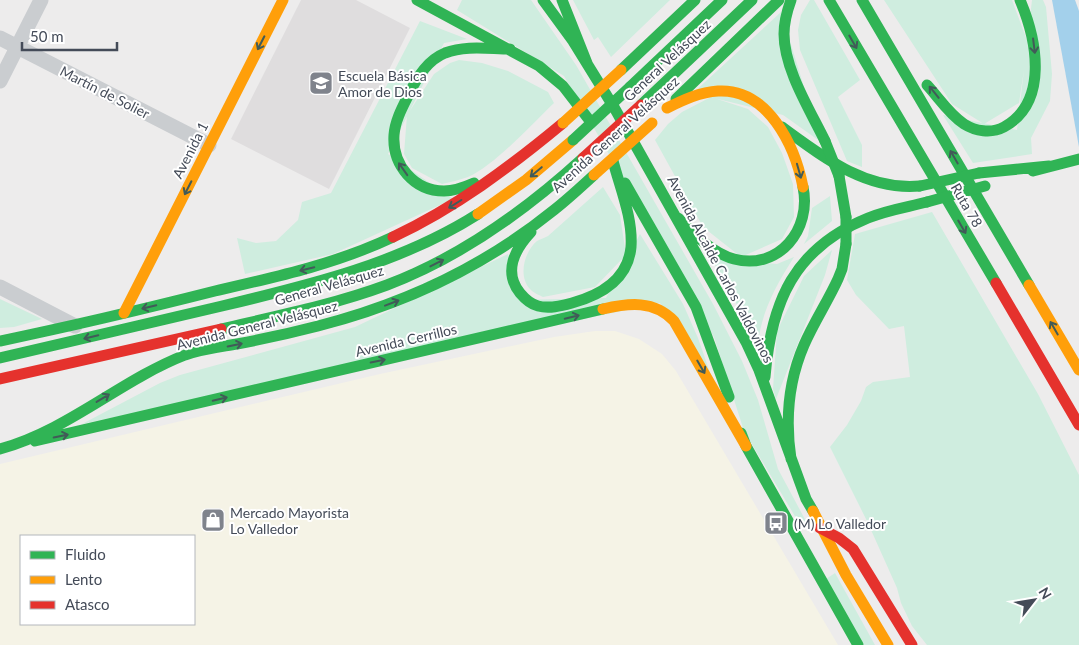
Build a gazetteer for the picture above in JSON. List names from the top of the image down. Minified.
{"streets":{"main road":["General Velásquez","Avenida General Velásquez","Avenida 1","Ruta 78","Avenida Alcalde Carlos Valdovinos","Avenida Cerrillos"],"street":["Martín de Solier"]},"crossings":[["Martín de Solier","Avenida 1"],["Avenida General Velásquez","Avenida Cerrillos"]],"one_way":["Avenida 1","Avenida Cerrillos"],"places":{"school or university":["Escuela Básica Amor de Dios"],"shop":["Mercado Mayorista Lo Valledor"],"bus stop":["(M) Lo Valledor"]},"legend":["Fluido","Lento","Atasco"],"scale_bar":"50 m","north":"top right"}
